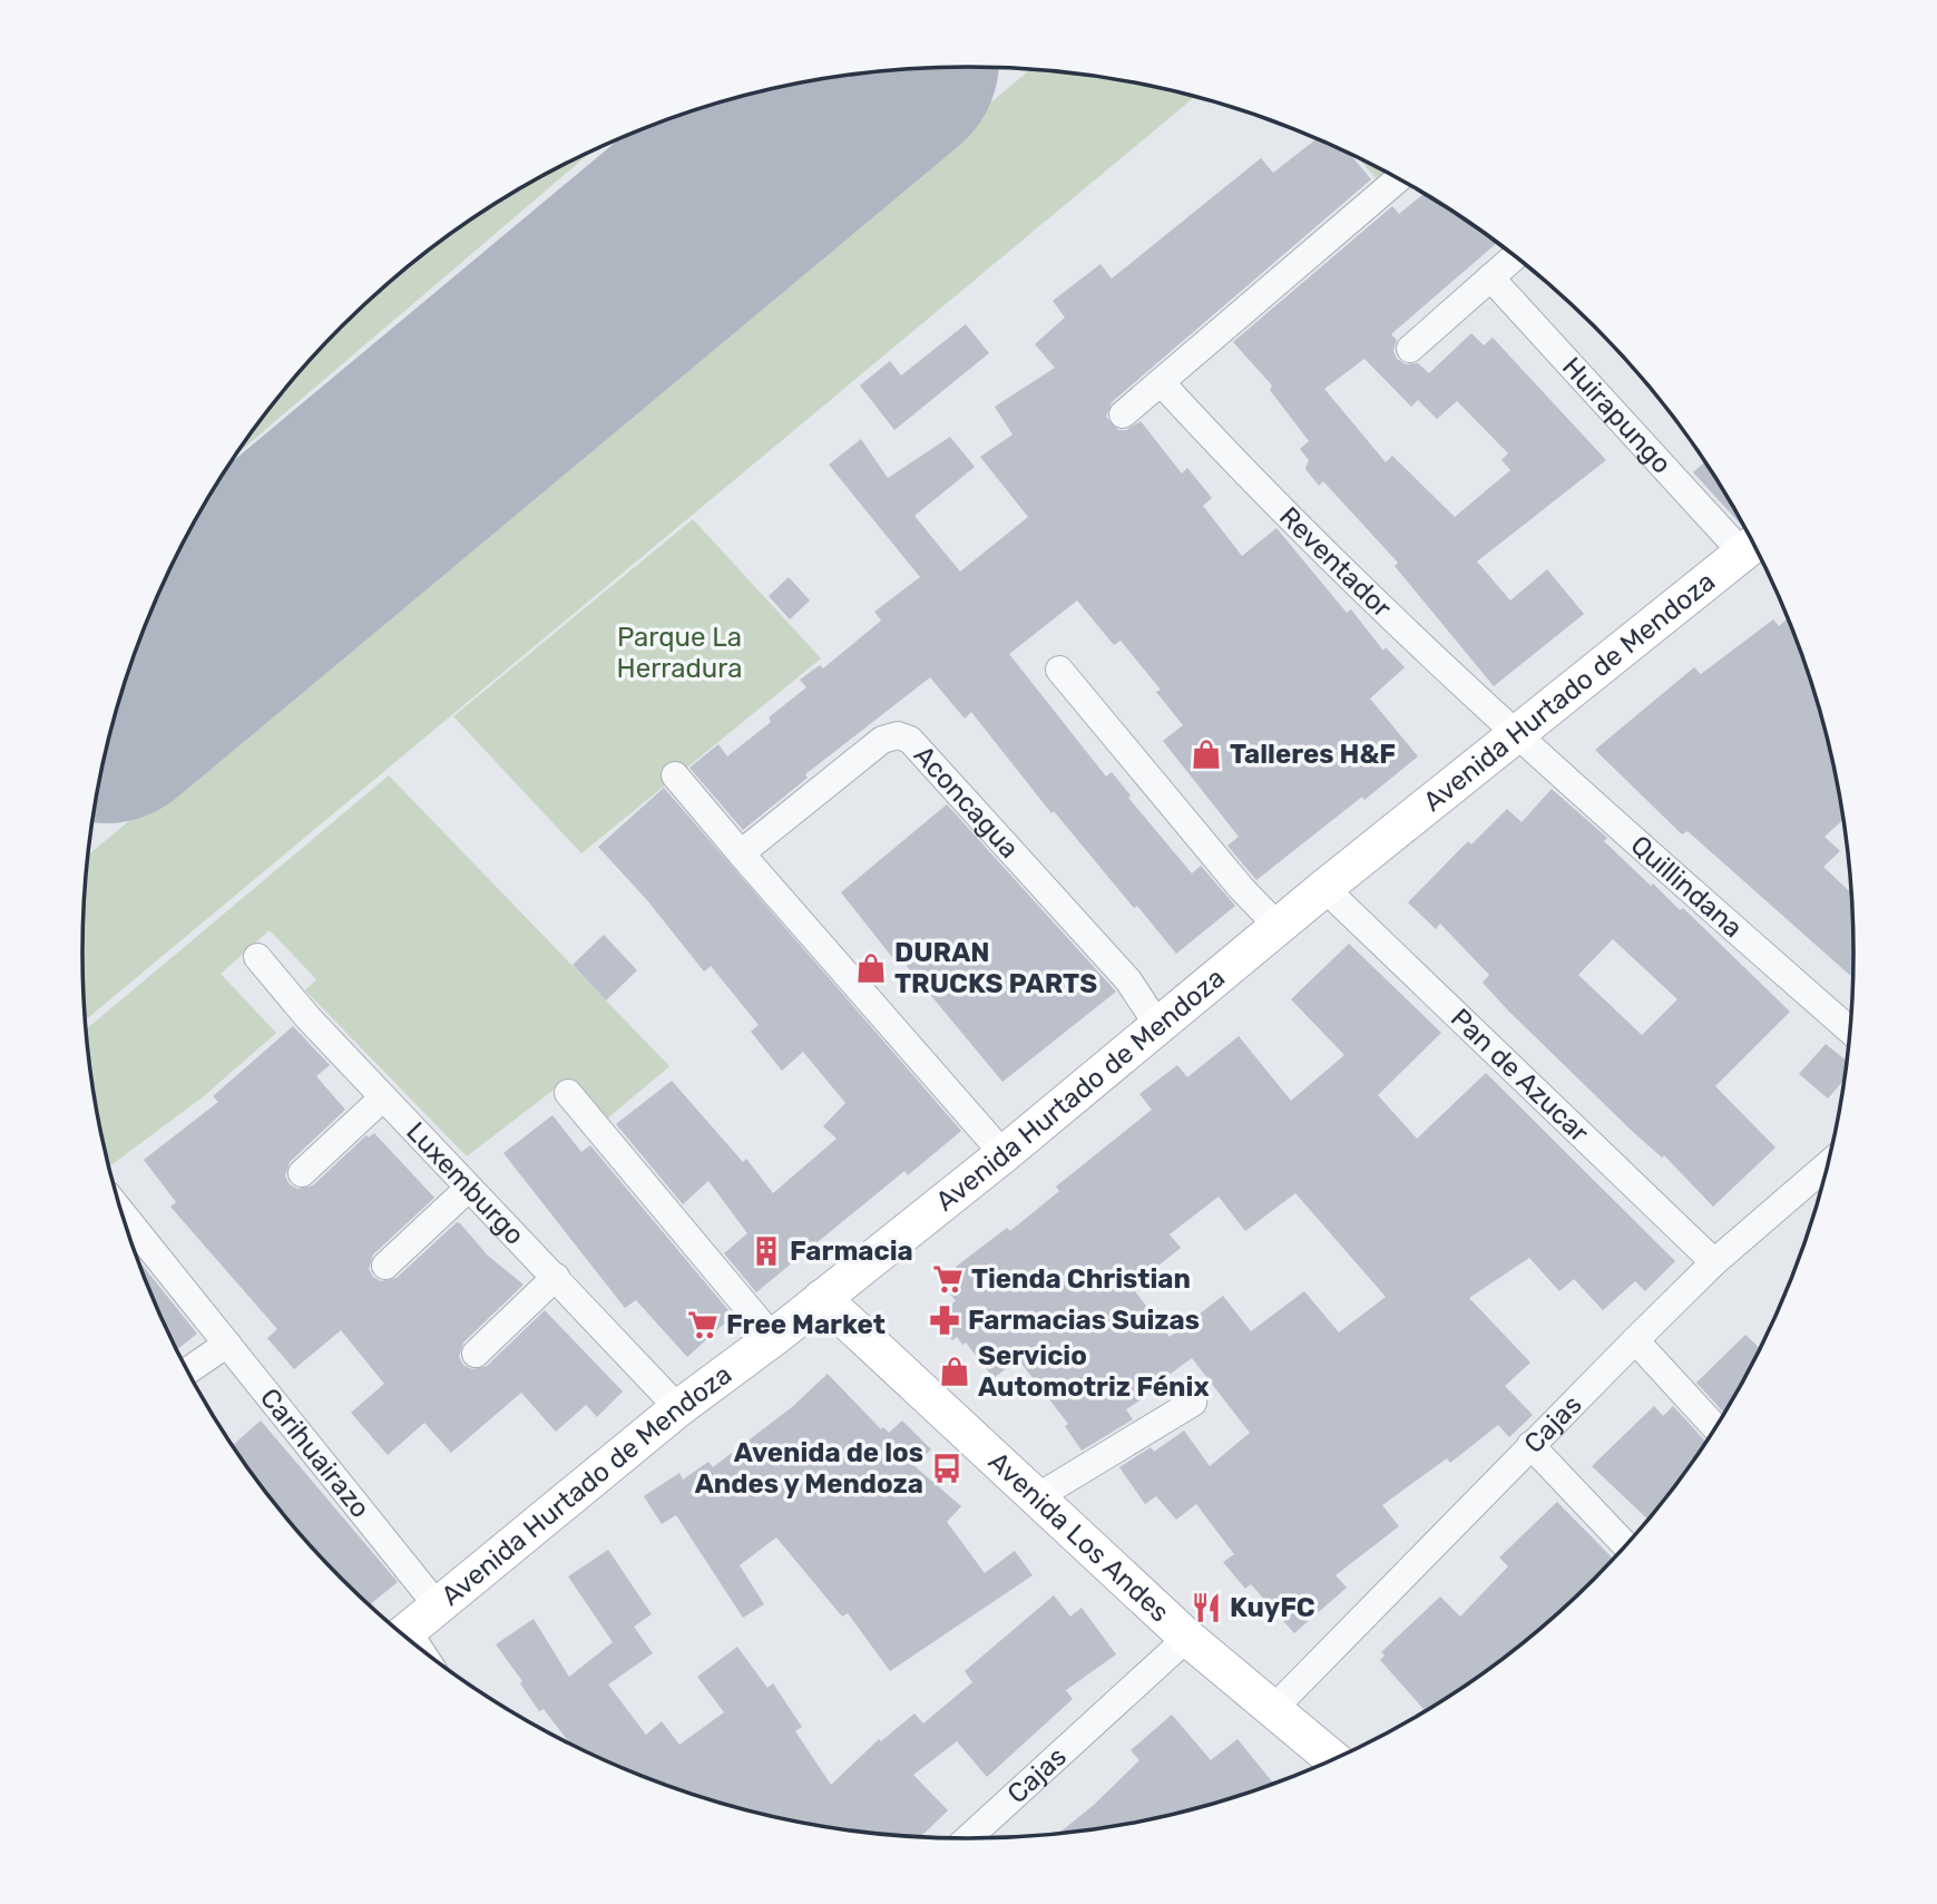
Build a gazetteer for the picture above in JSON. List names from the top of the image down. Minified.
{"streets":{"main road":["Avenida Hurtado de Mendoza","Avenida Los Andes"],"street":["Huirapungo","Reventador","Aconcagua","Quillindana","Pan de Azucar","Luxemburgo","Cajas","Carihuairazo"]},"crossings":[["Huirapungo","Avenida Hurtado de Mendoza"],["Reventador","Avenida Hurtado de Mendoza"],["Reventador","Quillindana"],["Avenida Hurtado de Mendoza","Aconcagua"],["Avenida Hurtado de Mendoza","Quillindana"],["Avenida Hurtado de Mendoza","Pan de Azucar"],["Avenida Hurtado de Mendoza","Luxemburgo"],["Avenida Hurtado de Mendoza","Carihuairazo"],["Avenida Hurtado de Mendoza","Avenida Los Andes"],["Pan de Azucar","Cajas"],["Cajas","Avenida Los Andes"]],"parks":["Parque La Herradura"],"places":{"shop":["Talleres H&F","DURAN TRUCKS PARTS","Servicio Automotriz Fénix"],"building":["Farmacia"],"supermarket":["Tienda Christian","Free Market"],"pharmacy":["Farmacias Suizas"],"bus stop":["Avenida de los Andes y Mendoza"],"restaurant":["KuyFC"]}}
